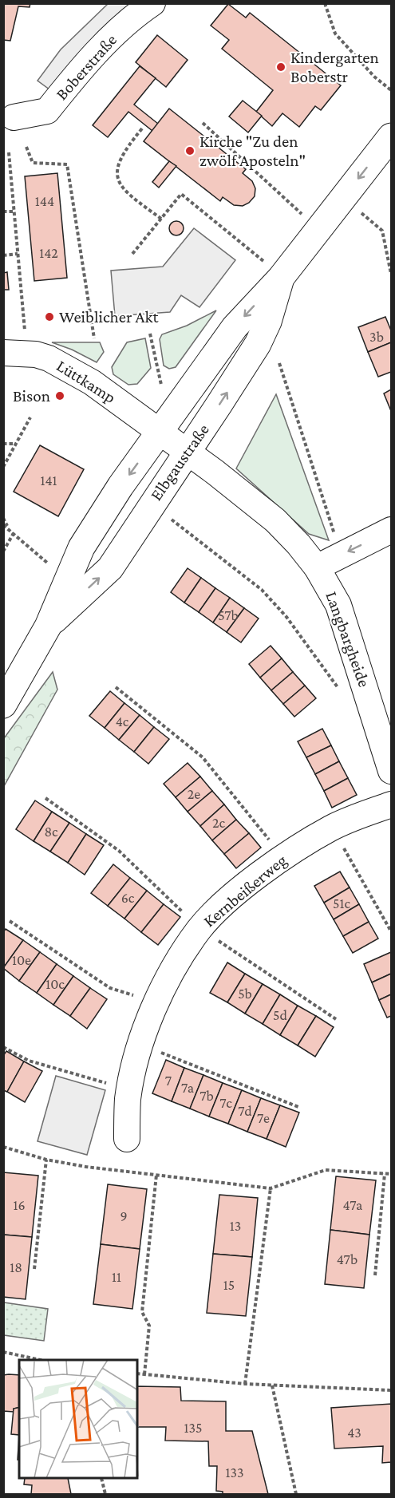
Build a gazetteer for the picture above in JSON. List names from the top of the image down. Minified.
{"streets":{"main road":["Elbgaustraße"],"street":["Boberstraße","Lüttkamp","Langbargheide","Kernbeißerweg"]},"crossings":[["Lüttkamp","Elbgaustraße"],["Lüttkamp","Langbargheide"],["Elbgaustraße","Langbargheide"]],"places":["Kindergarten Boberstr","Kirche \"Zu den zwölf Aposteln\"","Weiblicher Akt","Bison"],"house_numbers":["144","142","3b","141","57b","4c","2e","2c","8c","6c","51c","10e","10c","5b","5d","7","7a","7b","7c","7d","7e","16","47a","9","13","47b","18","11","15","135","43","133"]}
